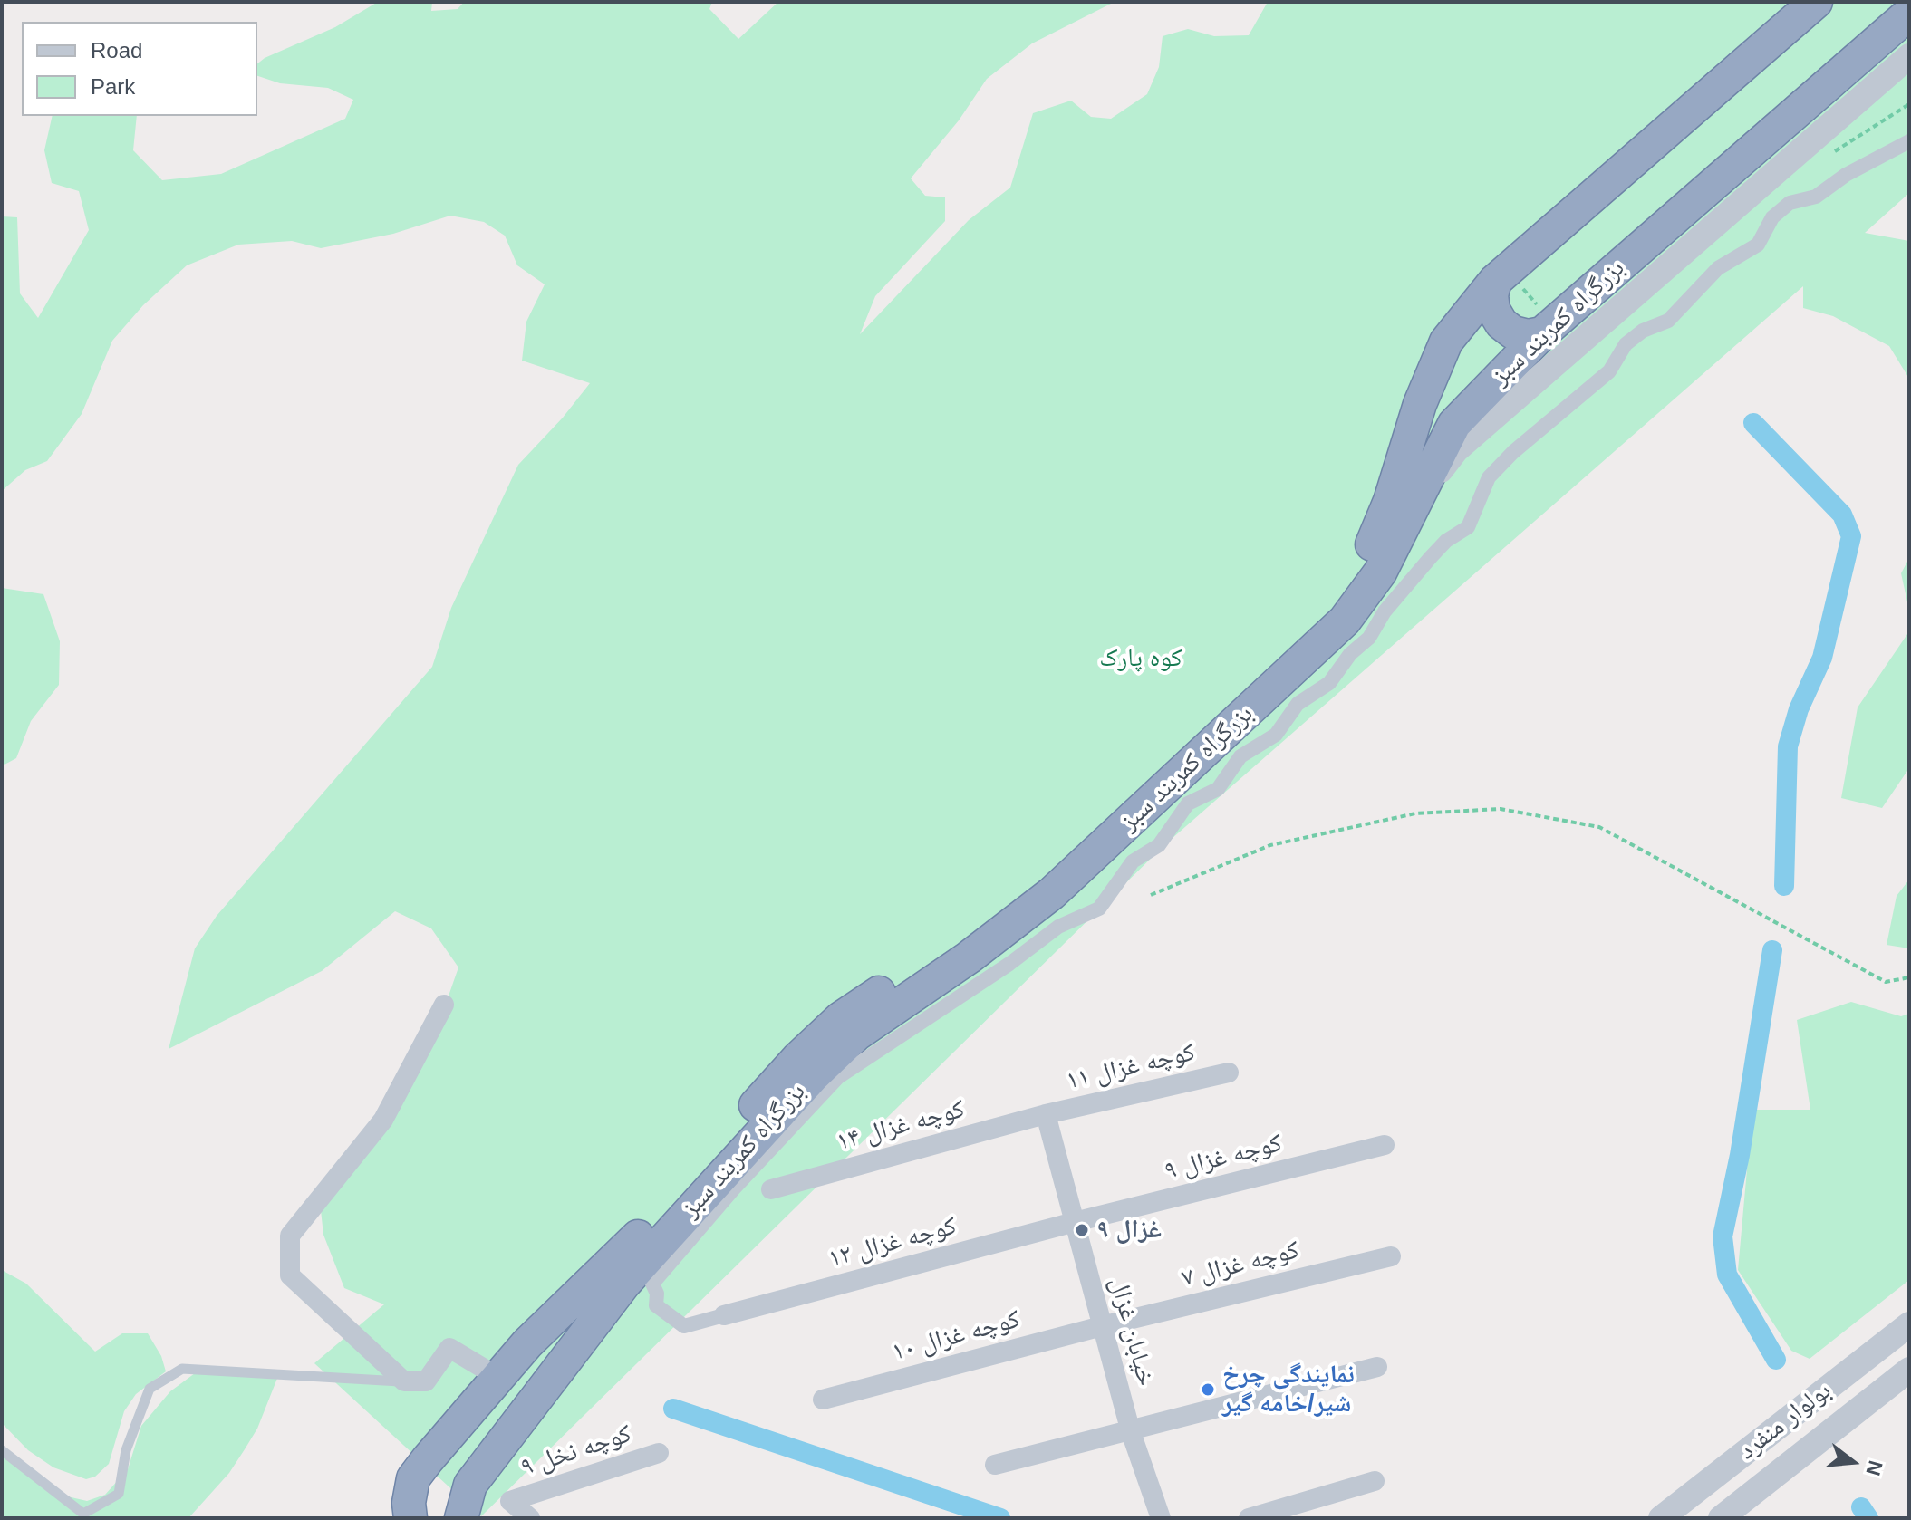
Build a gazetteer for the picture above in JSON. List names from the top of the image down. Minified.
{"streets":{"highway":["بزرگراه کمربند سبز"],"street":["کوچه غزال ۱۱","کوچه غزال ۱۴","کوچه غزال ۹","کوچه غزال ۱۲","کوچه غزال ۷","خیابان غزال","کوچه غزال ۱۰","بولوار منفرد","کوچه نخل ۹"]},"crossings":[["کوچه غزال ۱۱","کوچه غزال ۱۴"],["کوچه غزال ۱۱","خیابان غزال"],["کوچه غزال ۱۴","خیابان غزال"],["کوچه غزال ۹","کوچه غزال ۱۲"],["کوچه غزال ۹","خیابان غزال"],["کوچه غزال ۱۲","خیابان غزال"],["کوچه غزال ۷","خیابان غزال"],["کوچه غزال ۷","کوچه غزال ۱۰"],["خیابان غزال","کوچه غزال ۱۰"]],"parks":["کوه پارک"],"places":["غزال ۹","نمایندگی چرخ شیر/خامه گیر"],"legend":["Road","Park"],"north":"right"}
